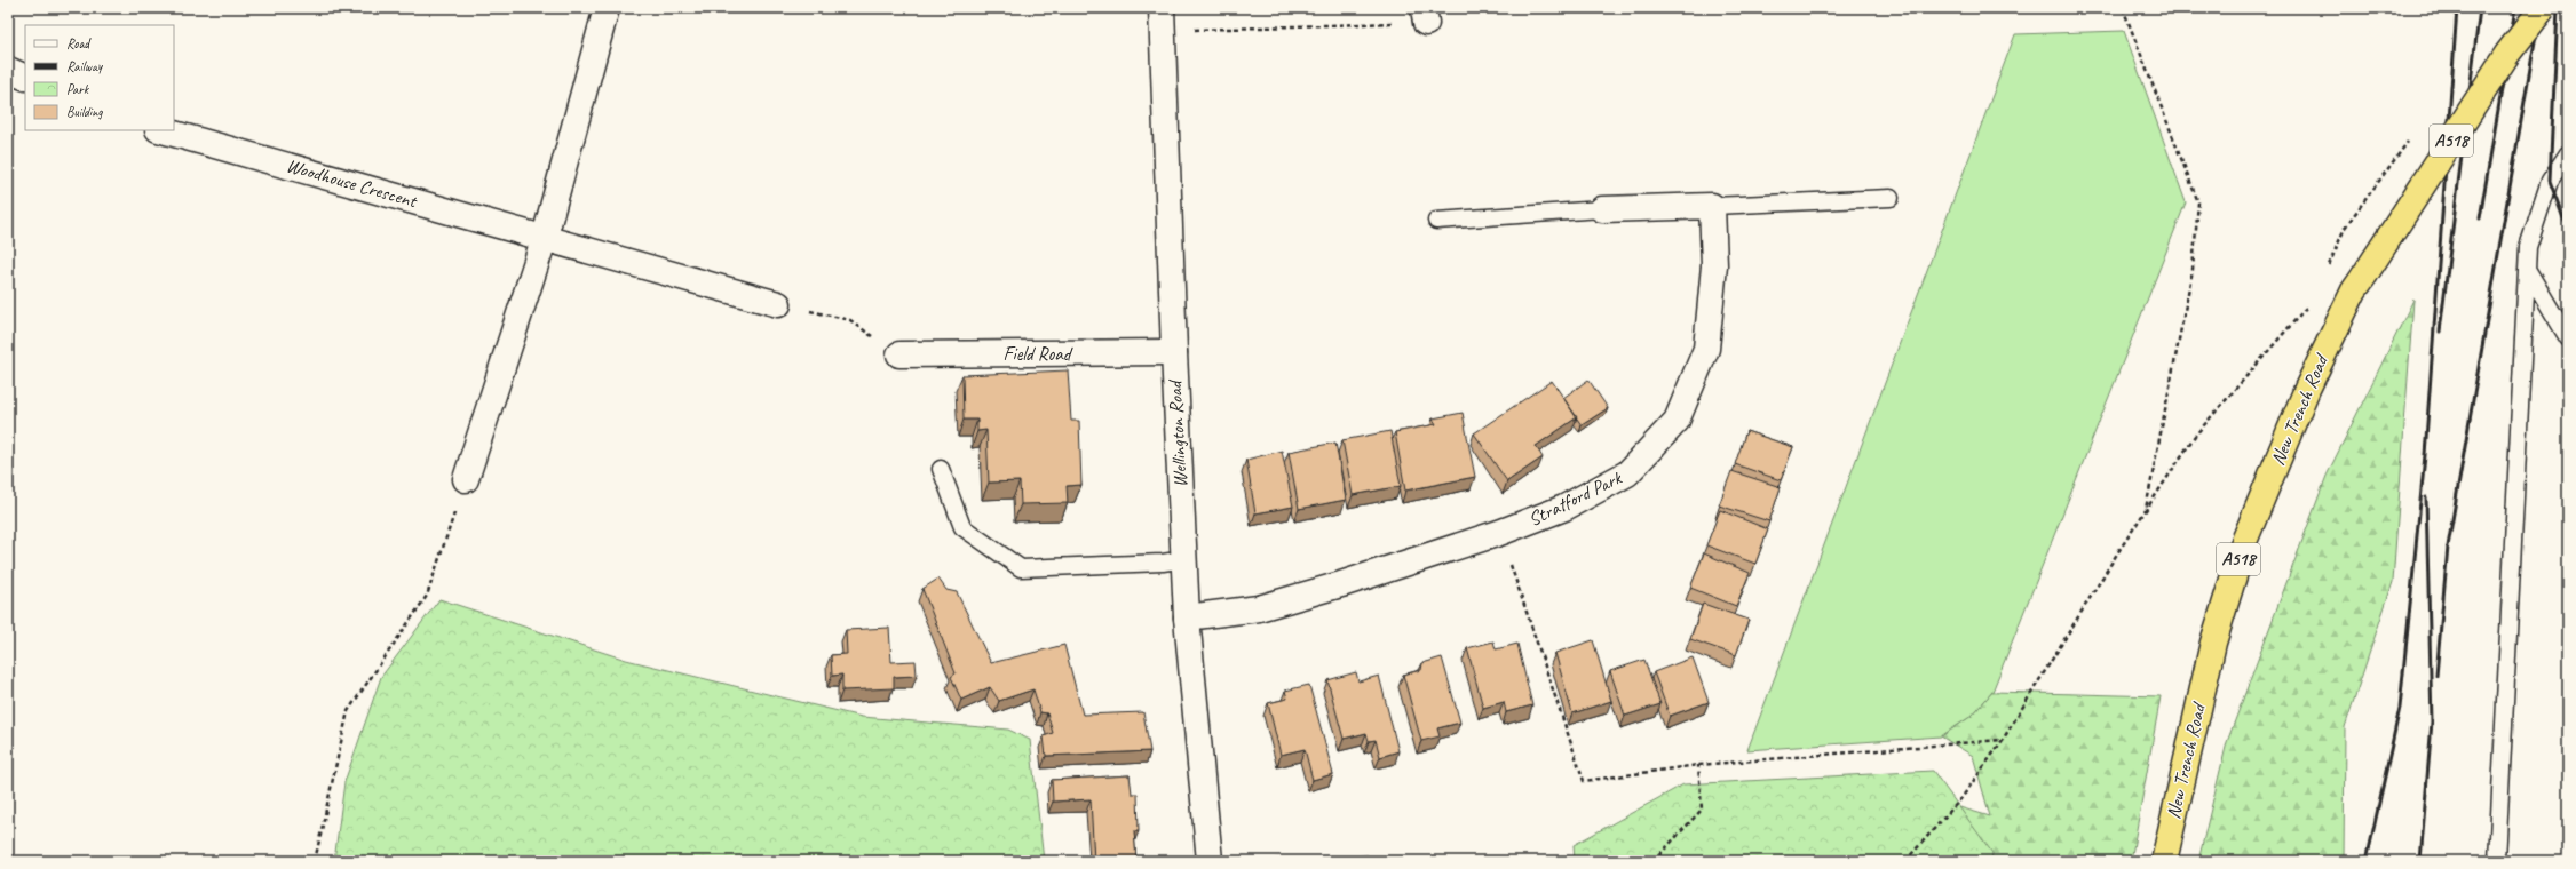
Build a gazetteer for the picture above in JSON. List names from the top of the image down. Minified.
{"streets":{"highway":["A518","New Trench Road"],"street":["Woodhouse Crescent","Field Road","Wellington Road","Stratford Park"]},"crossings":[["Field Road","Wellington Road"],["Wellington Road","Stratford Park"]],"legend":["Road","Railway","Park","Building"]}
